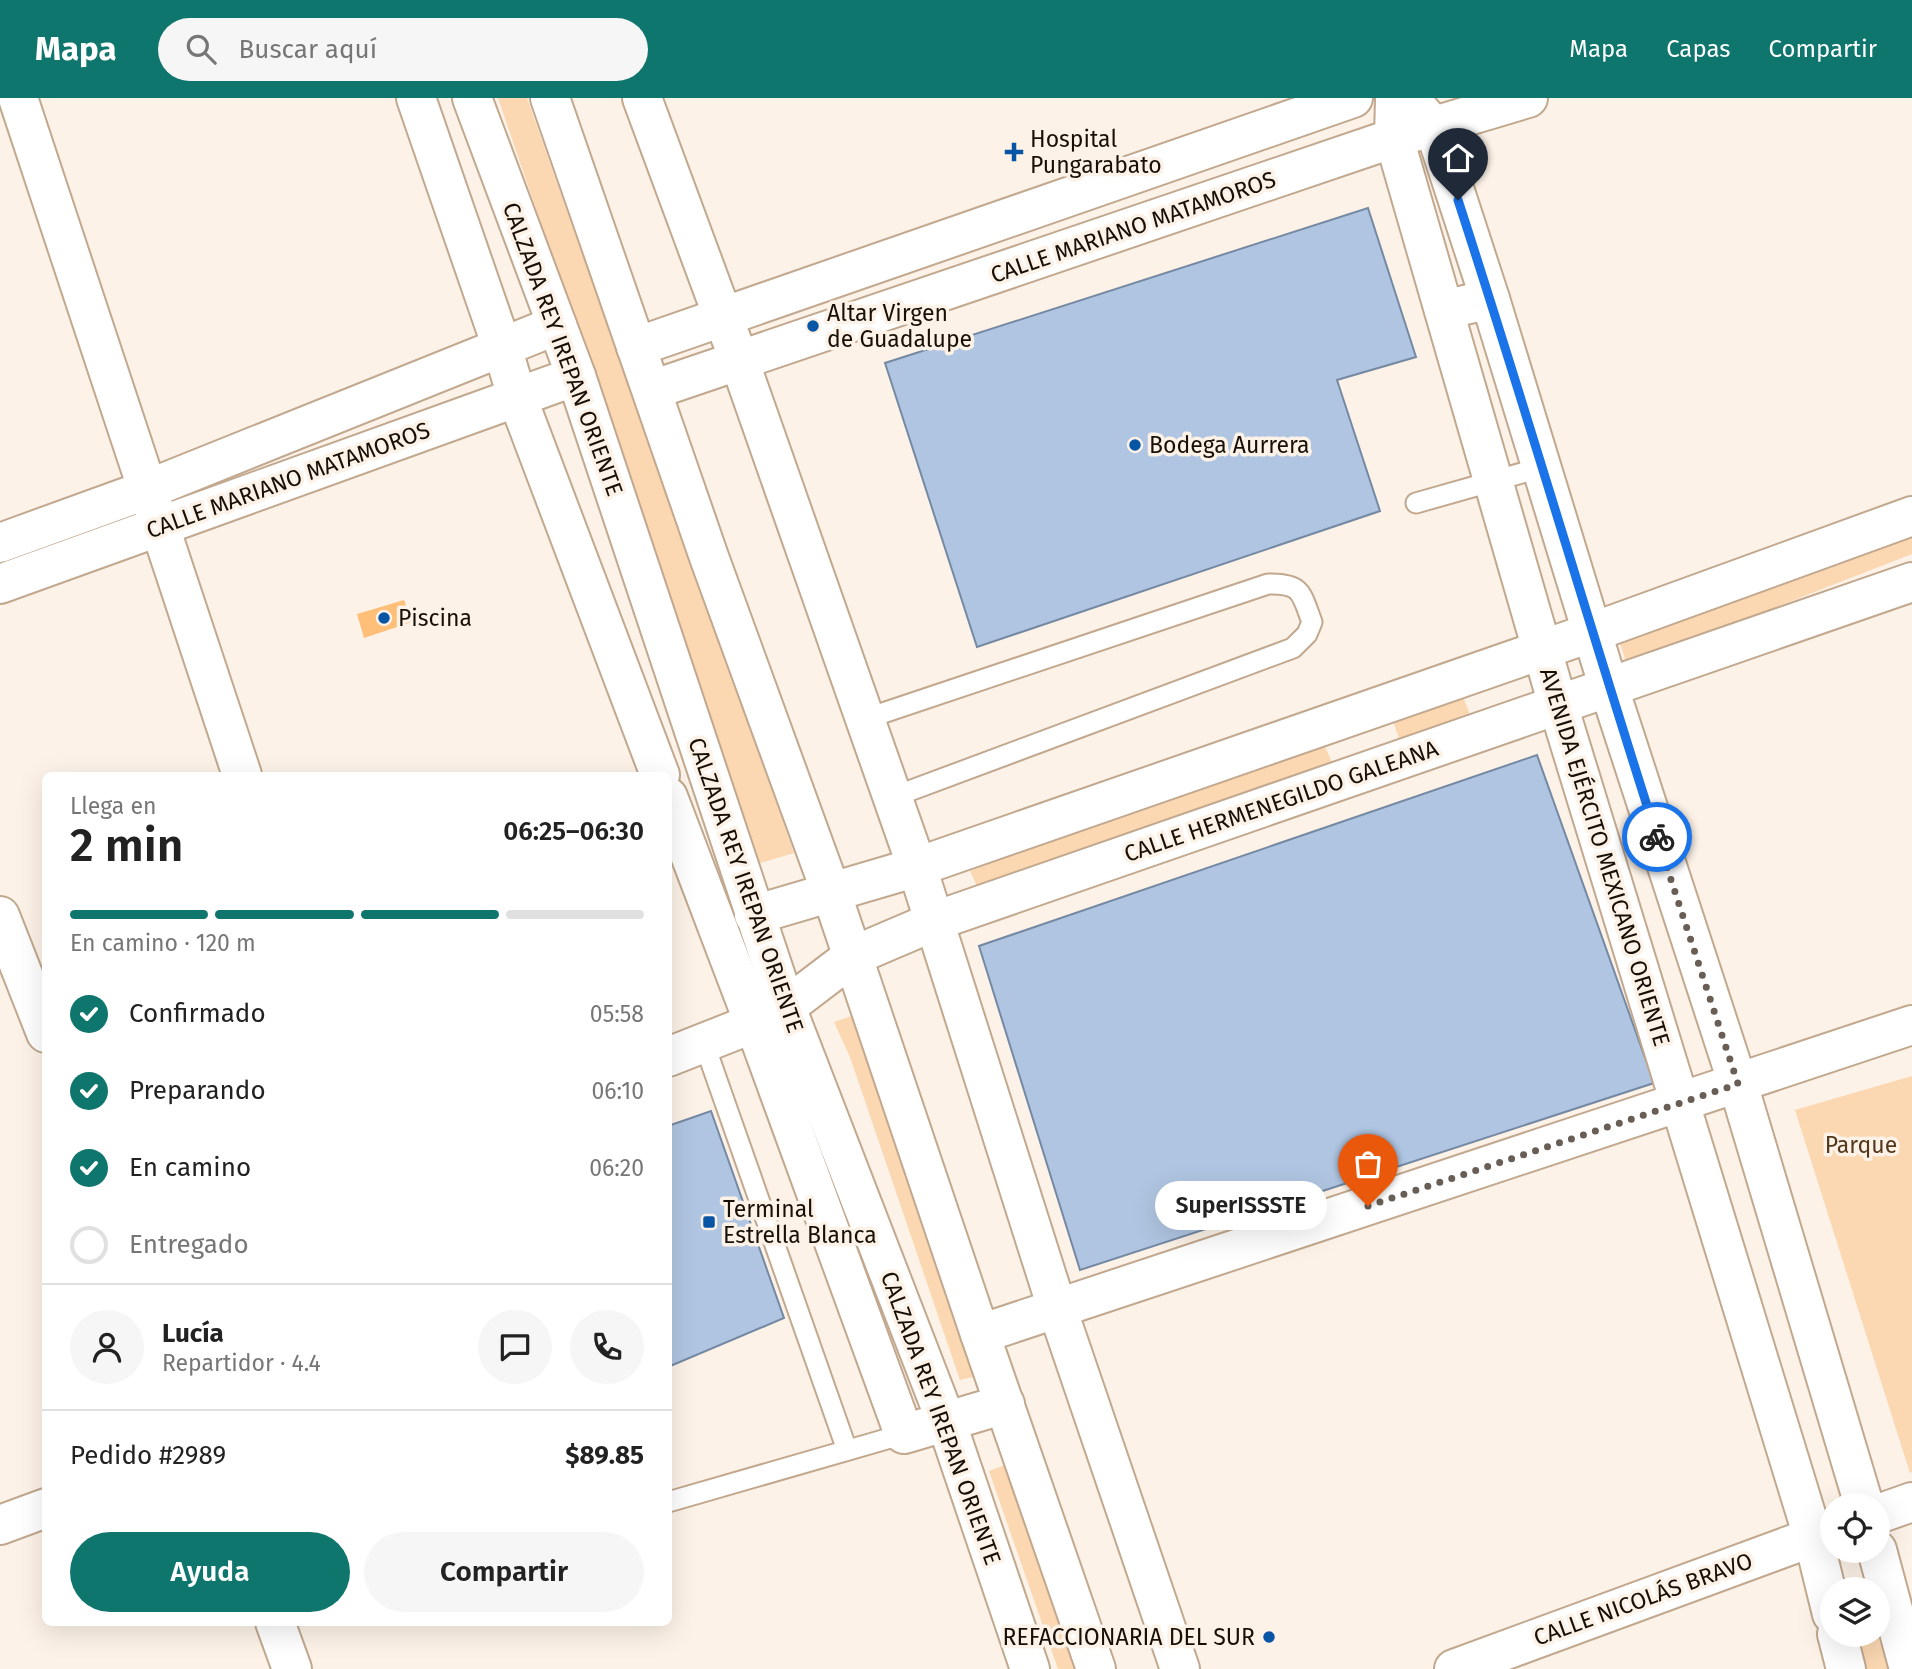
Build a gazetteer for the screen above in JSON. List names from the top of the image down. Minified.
{"streets":{"street":["CALLE MARIANO MATAMOROS","CALZADA REY IREPAN ORIENTE","CALLE HERMENEGILDO GALEANA","AVENIDA EJÉRCITO MEXICANO ORIENTE","CALLE NICOLÁS BRAVO"]},"crossings":[["CALLE MARIANO MATAMOROS","CALZADA REY IREPAN ORIENTE"],["CALLE MARIANO MATAMOROS","AVENIDA EJÉRCITO MEXICANO ORIENTE"],["CALZADA REY IREPAN ORIENTE","CALLE HERMENEGILDO GALEANA"],["CALLE HERMENEGILDO GALEANA","AVENIDA EJÉRCITO MEXICANO ORIENTE"]],"parks":["Parque"],"places":{"health":["Hospital Pungarabato"],"other":["Altar Virgen de Guadalupe","Bodega Aurrera","Piscina","SuperISSSTE","REFACCIONARIA DEL SUR"],"transit":["Terminal Estrella Blanca"]},"page":{"header":"Mapa","search":"Buscar aquí","nav":["Mapa","Capas","Compartir"],"heading":["2 min","Llega en","06:25–06:30"],"panel":["Lucía","Repartidor · 4.4","Pedido #2989","$89.85"],"bar":"En camino · 120 m","list":[["Confirmado","05:58"],["Preparando","06:10"],["En camino","06:20"],"Entregado"],"bubble":"SuperISSSTE","buttons":["Ayuda","Compartir"]}}
